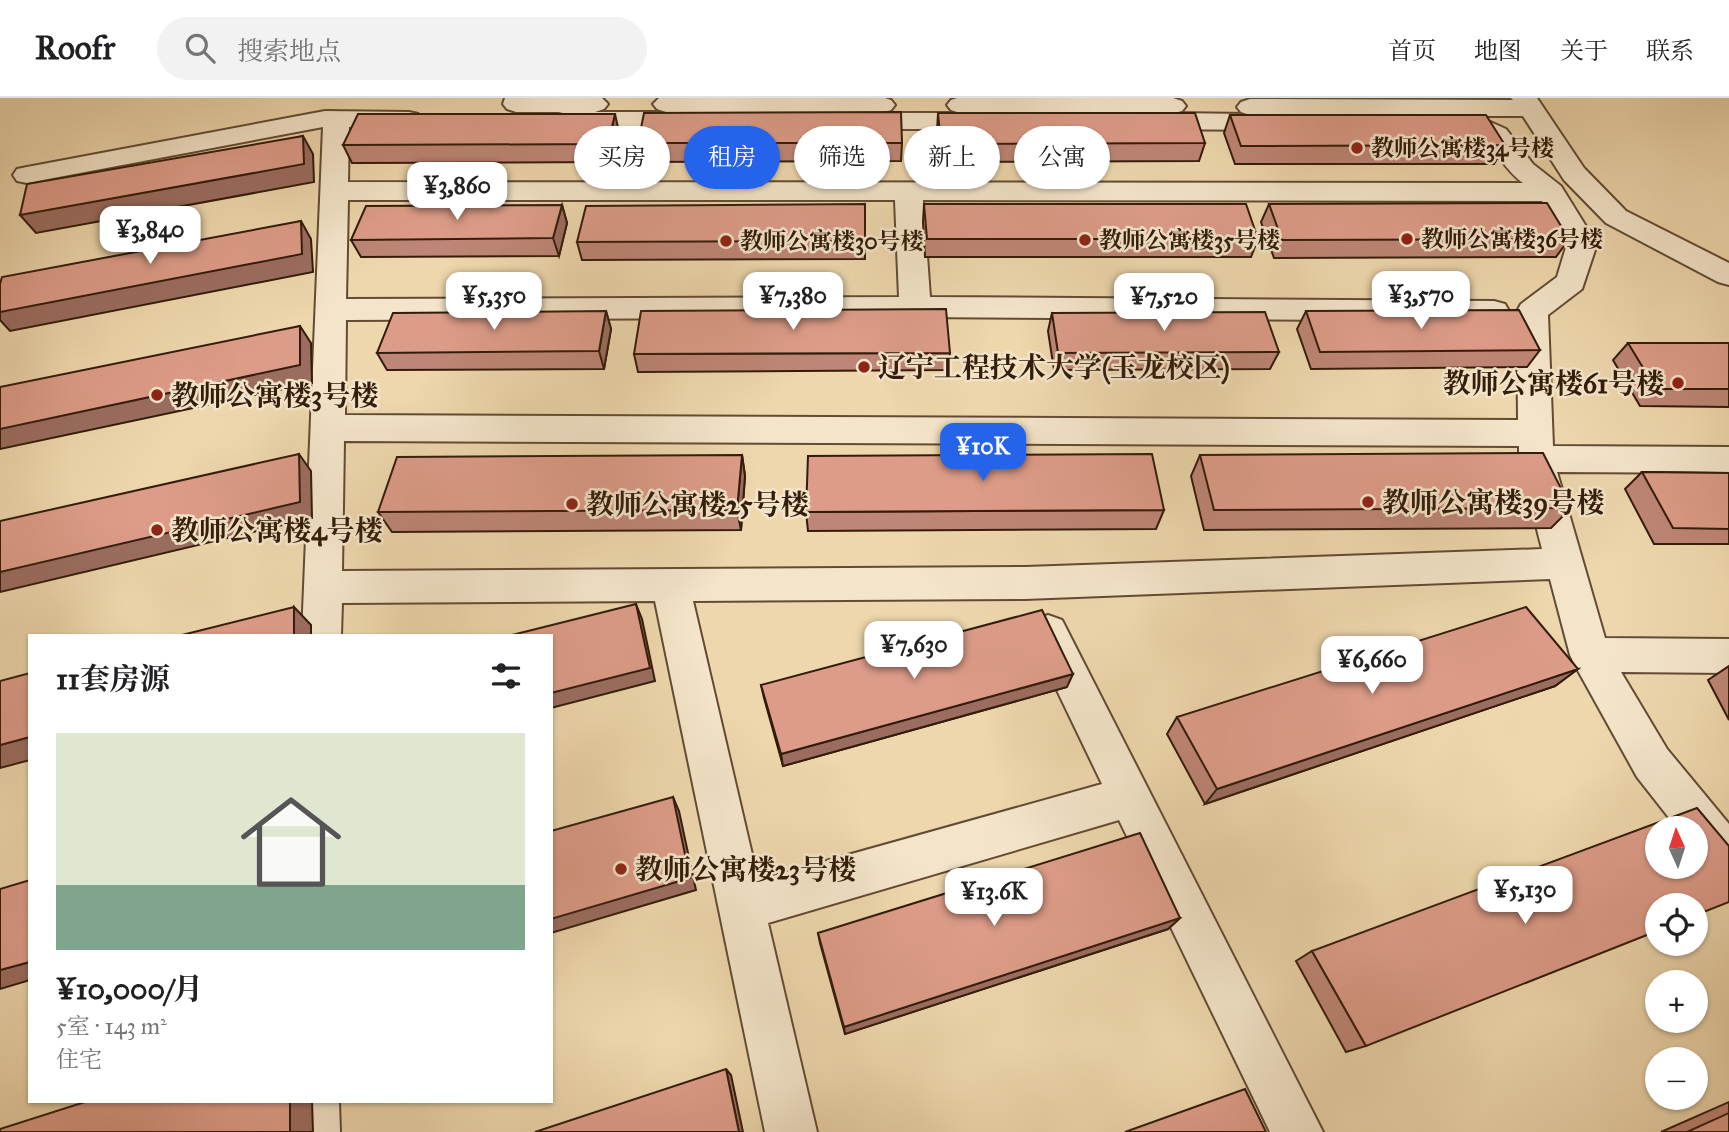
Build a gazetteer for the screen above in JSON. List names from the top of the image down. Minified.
{"places":["教师公寓楼34号楼","教师公寓楼36号楼","教师公寓楼35号楼","教师公寓楼30号楼","辽宁工程技术大学(玉龙校区)","教师公寓楼61号楼","教师公寓楼3号楼","教师公寓楼39号楼","教师公寓楼25号楼","教师公寓楼4号楼","教师公寓楼23号楼"],"north":"top","page":{"header":"Roofr","search":"搜索地点","nav":["首页","地图","关于","联系"],"chip":["买房","租房","筛选","新上","公寓"],"price":["¥3,860","¥3,840","¥3,570","¥5,350","¥7,380","¥7,520","¥10K","¥7,630","¥6,660","¥5,130","¥13.6K"],"heading":"11套房源","list":[{"name":"¥10,000/月","note":"5室 · 143 m² · 住宅"}],"map_buttons":["+","−"]}}
